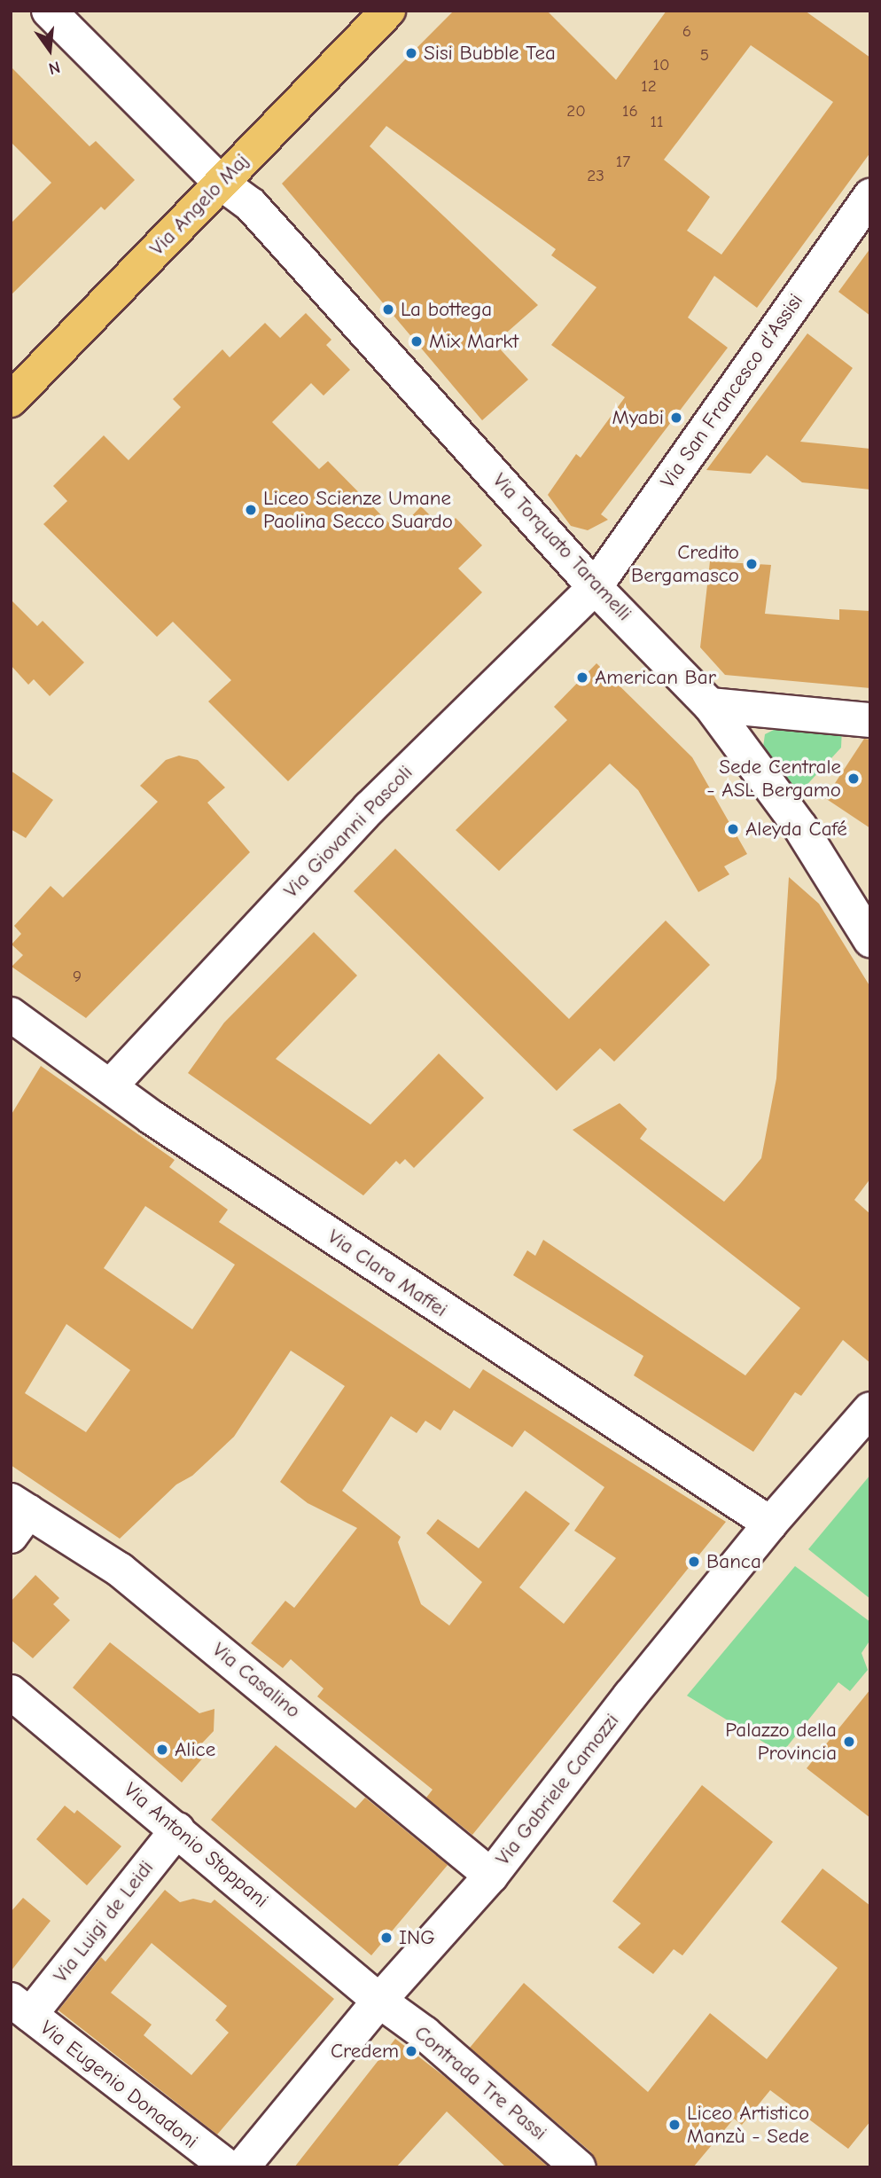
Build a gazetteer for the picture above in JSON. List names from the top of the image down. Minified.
{"streets":{"main road":["Via Angelo Maj"],"street":["Via San Francesco d'Assisi","Via Torquato Taramelli","Via Giovanni Pascoli","Via Clara Maffei","Via Casalino","Via Gabriele Camozzi","Via Antonio Stoppani","Via Luigi de Leidi","Contrada Tre Passi","Via Eugenio Donadoni"]},"crossings":[["Via Angelo Maj","Via Torquato Taramelli"],["Via San Francesco d'Assisi","Via Torquato Taramelli"],["Via San Francesco d'Assisi","Via Giovanni Pascoli"],["Via Torquato Taramelli","Via Giovanni Pascoli"],["Via Giovanni Pascoli","Via Clara Maffei"],["Via Clara Maffei","Via Gabriele Camozzi"],["Via Casalino","Via Gabriele Camozzi"],["Via Gabriele Camozzi","Via Antonio Stoppani"],["Via Gabriele Camozzi","Contrada Tre Passi"],["Via Antonio Stoppani","Via Luigi de Leidi"],["Via Antonio Stoppani","Contrada Tre Passi"],["Via Luigi de Leidi","Via Eugenio Donadoni"]],"places":["Sisi Bubble Tea","La bottega","Mix Markt","Myabi","Liceo Scienze Umane Paolina Secco Suardo","Credito Bergamasco","American Bar","Sede Centrale - ASL Bergamo","Aleyda Café","Banca","Palazzo della Provincia","Alice","ING","Credem","Liceo Artistico Manzù - Sede"],"house_numbers":["6","5","10","12","20","16","11","17","23","9"],"north":"bottom"}
